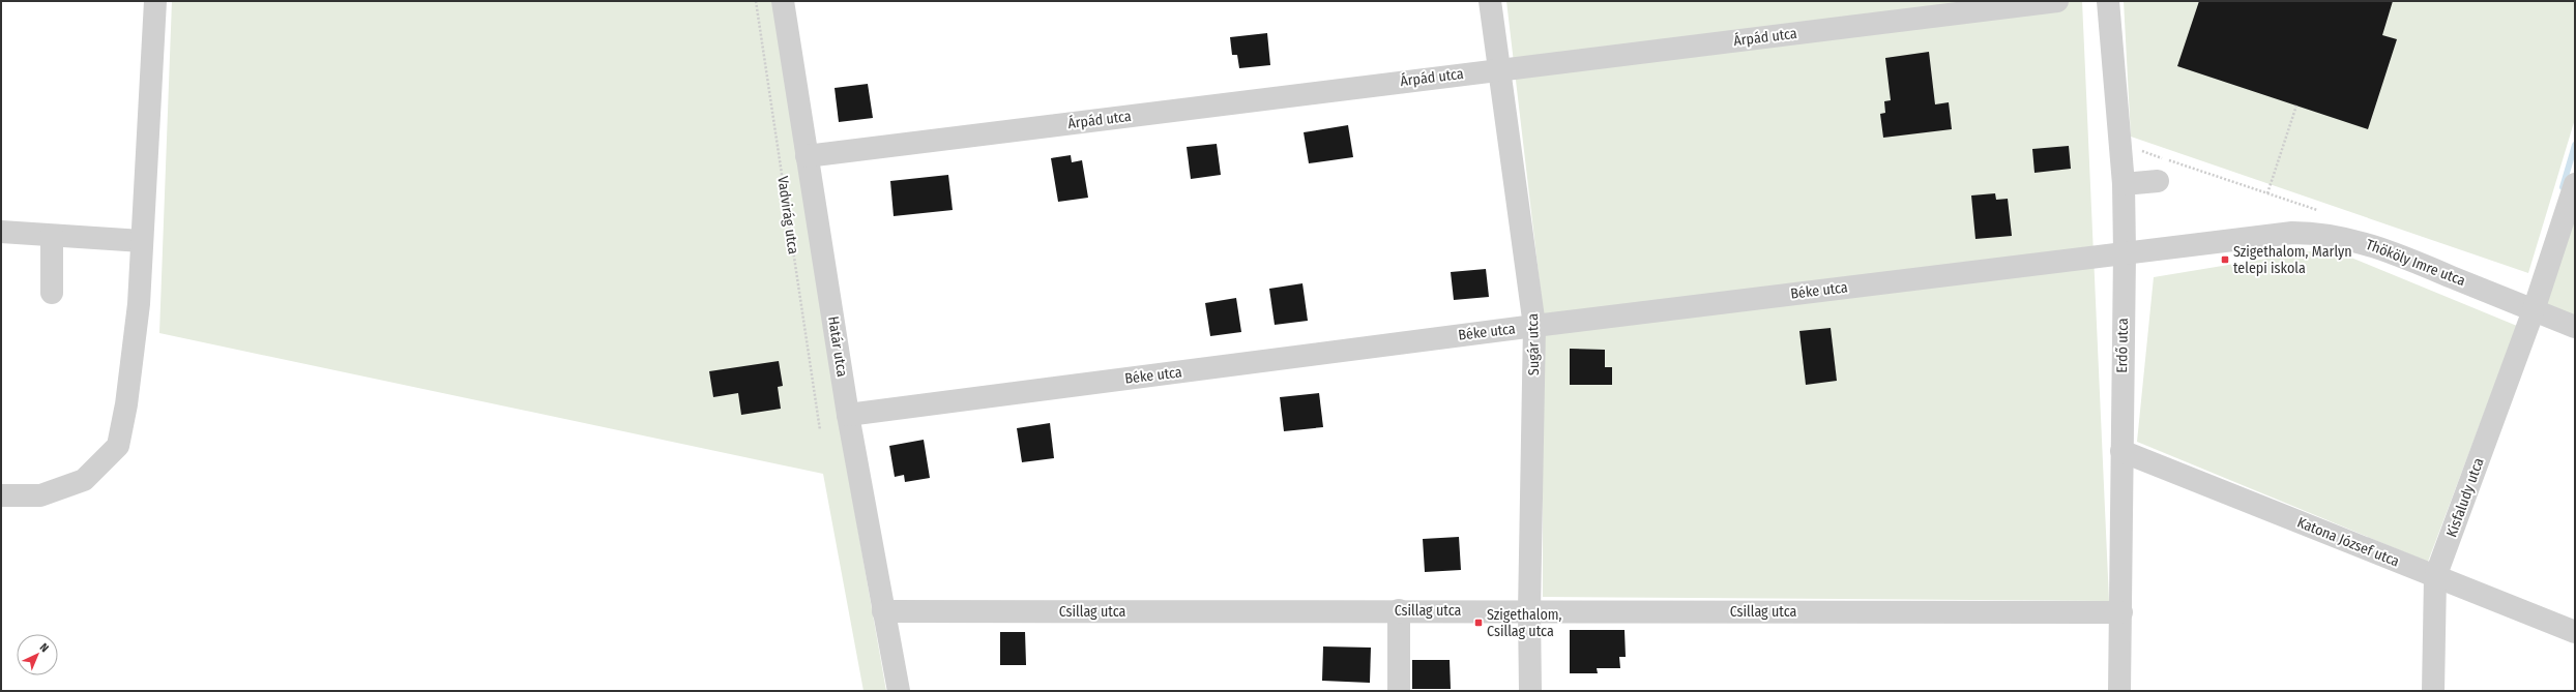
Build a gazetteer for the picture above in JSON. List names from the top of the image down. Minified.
{"streets":{"street":["Árpád utca","Thököly Imre utca","Béke utca","Sugár utca","Erdő utca","Határ utca","Kisfaludy utca","Katona József utca","Csillag utca"],"path":["Vadvirág utca"]},"crossings":[["Árpád utca","Sugár utca"],["Árpád utca","Határ utca"],["Thököly Imre utca","Béke utca"],["Thököly Imre utca","Erdő utca"],["Thököly Imre utca","Kisfaludy utca"],["Béke utca","Sugár utca"],["Béke utca","Erdő utca"],["Béke utca","Határ utca"],["Sugár utca","Csillag utca"],["Erdő utca","Katona József utca"],["Erdő utca","Csillag utca"],["Határ utca","Csillag utca"],["Kisfaludy utca","Katona József utca"]],"places":{"transit":["Szigethalom, Marlyn telepi iskola","Szigethalom, Csillag utca"]},"north":"top right"}
